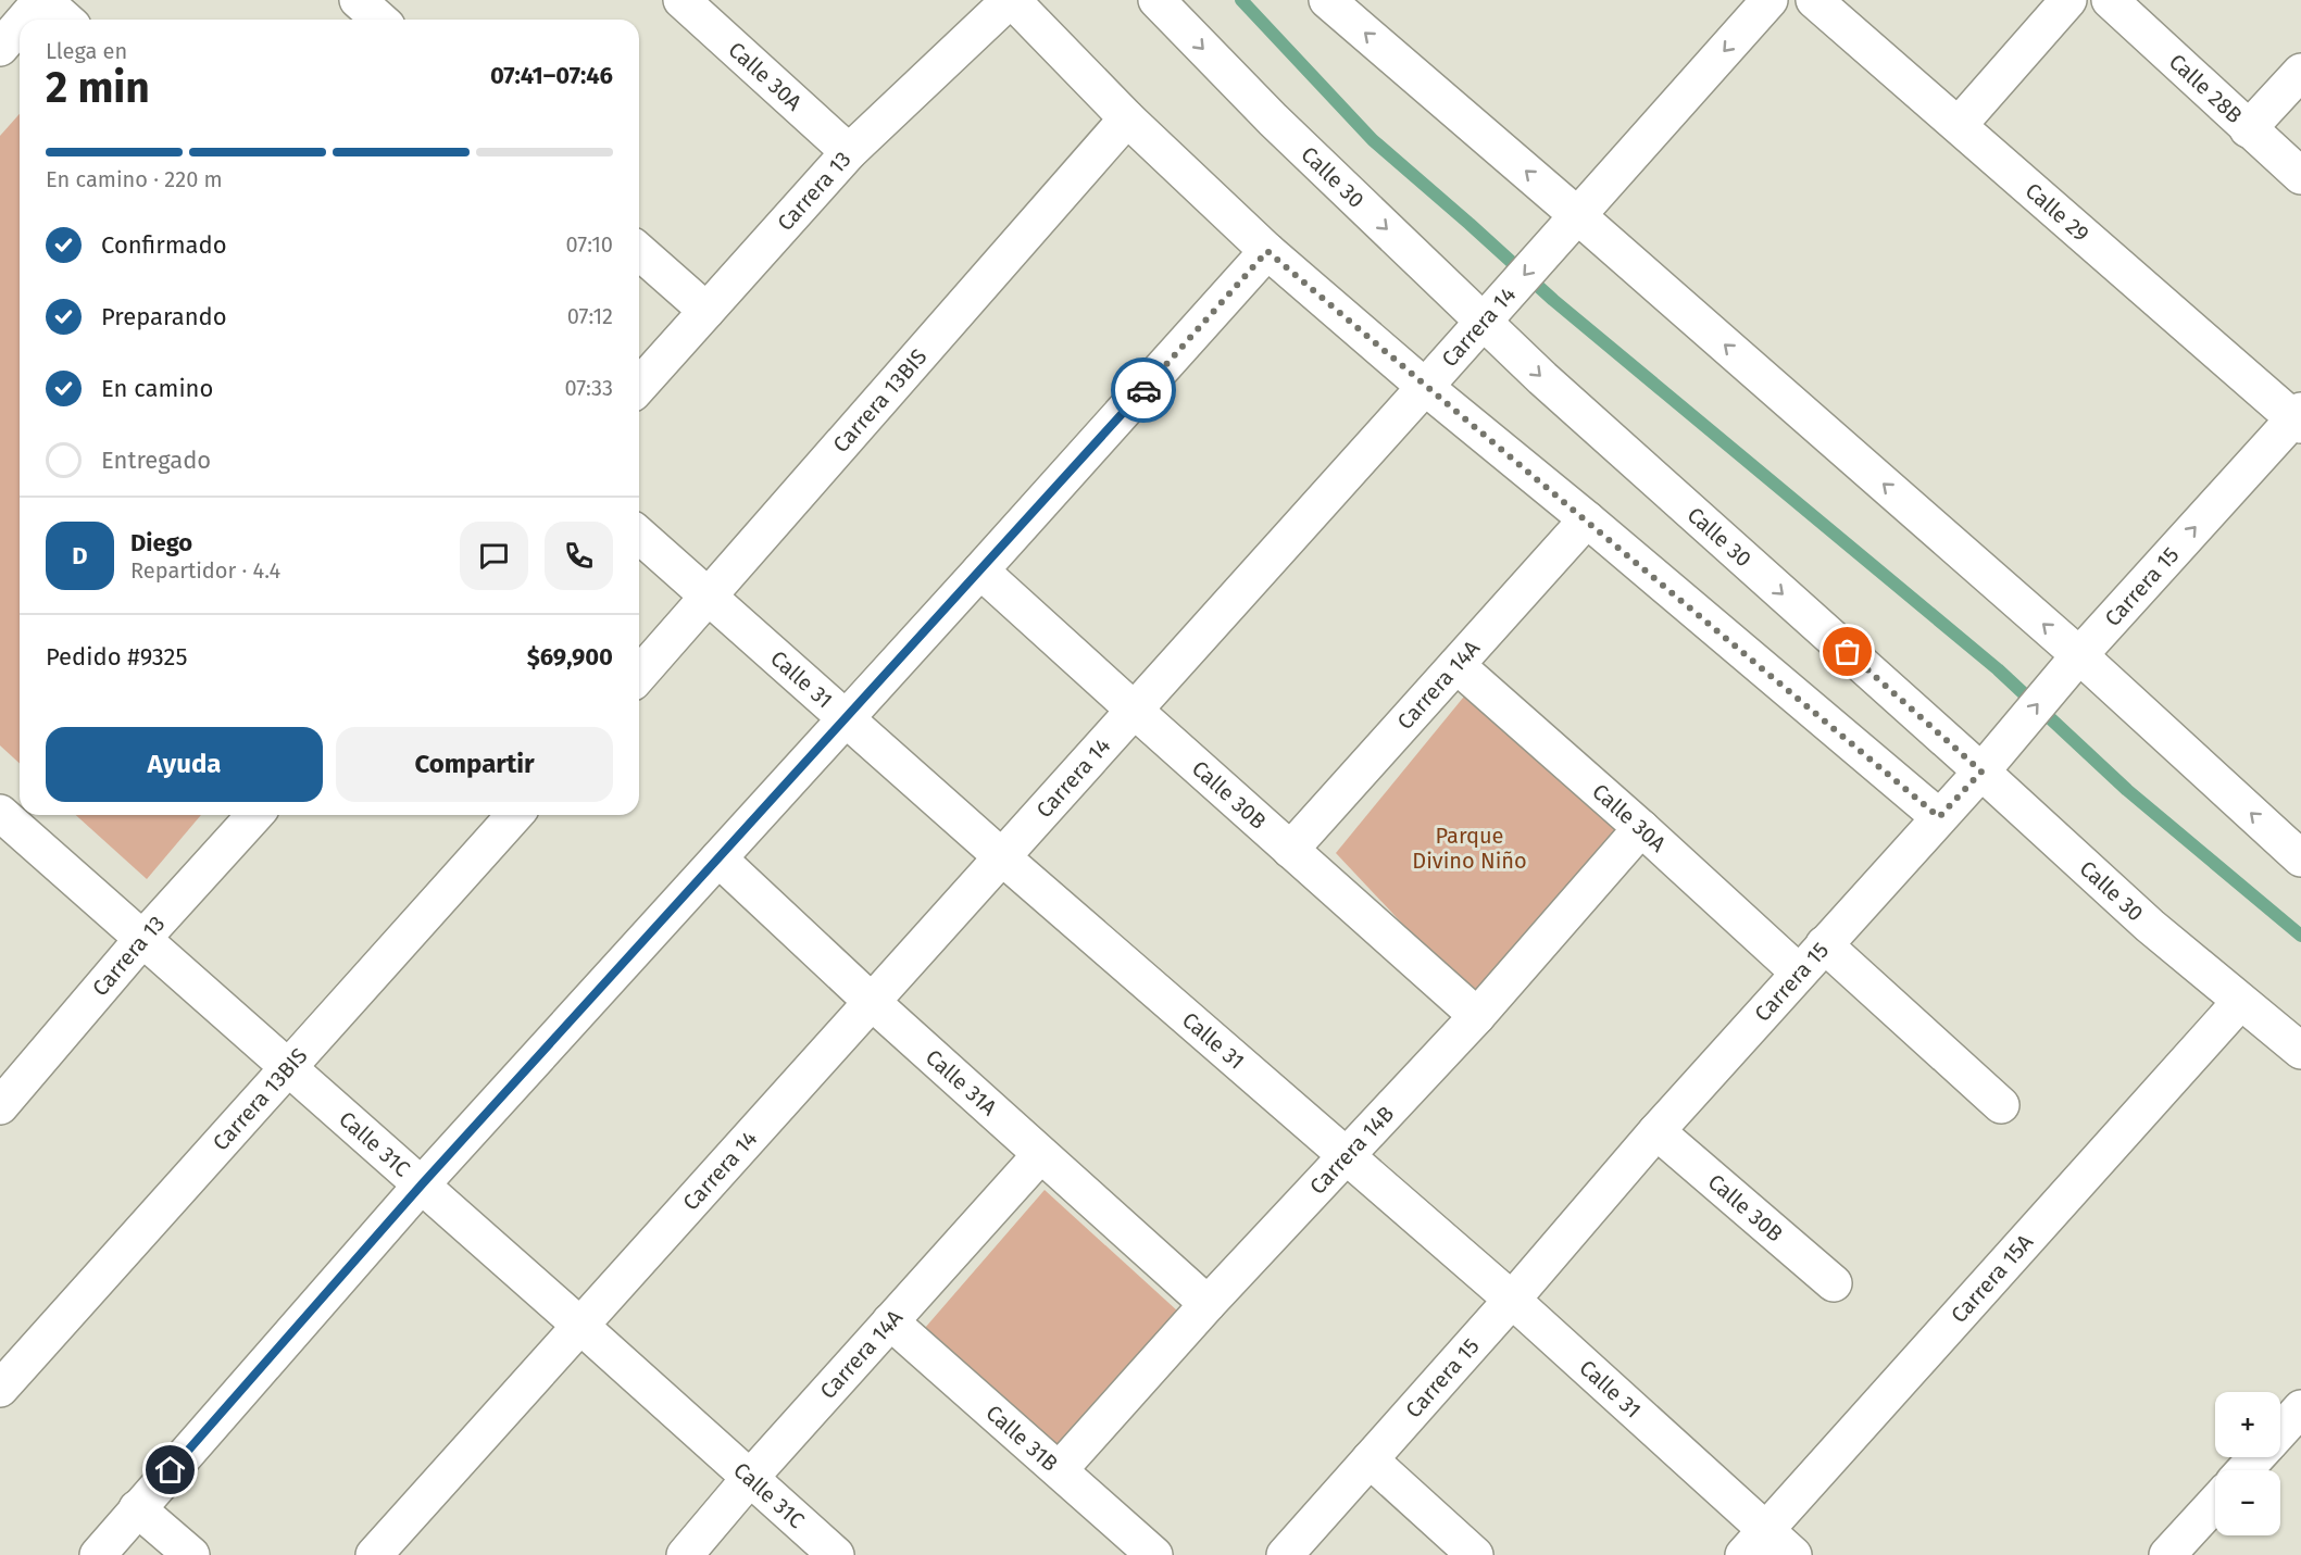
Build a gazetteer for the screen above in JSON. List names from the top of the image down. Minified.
{"streets":{"street":["Calle 30A","Calle 28B","Calle 30","Carrera 13","Calle 29","Carrera 14","Carrera 13BIS","Carrera 15","Calle 31","Carrera 14A","Calle 30B","Calle 31A","Calle 31C","Carrera 14B","Carrera 15A","Calle 31B"]},"crossings":[["Calle 30A","Carrera 13"],["Calle 30A","Carrera 15"],["Calle 30A","Carrera 14A"],["Calle 30A","Carrera 14B"],["Calle 30","Carrera 14"],["Calle 30","Carrera 15"],["Calle 30","Carrera 15A"],["Carrera 13","Calle 31C"],["Calle 29","Carrera 15"],["Carrera 14","Calle 31"],["Carrera 14","Calle 30B"],["Carrera 14","Calle 31A"],["Carrera 14","Calle 31C"],["Carrera 13BIS","Calle 31"],["Carrera 13BIS","Calle 31C"],["Carrera 15","Calle 31"],["Carrera 15","Calle 30B"],["Calle 31","Carrera 14B"],["Calle 31","Carrera 15A"],["Carrera 14A","Calle 30B"],["Carrera 14A","Calle 31A"],["Carrera 14A","Calle 31C"],["Carrera 14A","Calle 31B"],["Calle 30B","Carrera 14B"],["Calle 31A","Carrera 14B"],["Carrera 14B","Calle 31B"]],"parks":["Parque Divino Niño"],"page":{"heading":["2 min","Llega en","07:41–07:46"],"panel":["Diego","Repartidor · 4.4","Pedido #9325","$69,900"],"bar":"En camino · 220 m","list":[["Confirmado","07:10"],["Preparando","07:12"],["En camino","07:33"],"Entregado"],"round":"D","buttons":["Ayuda","Compartir"],"map_buttons":["+","−"]}}
